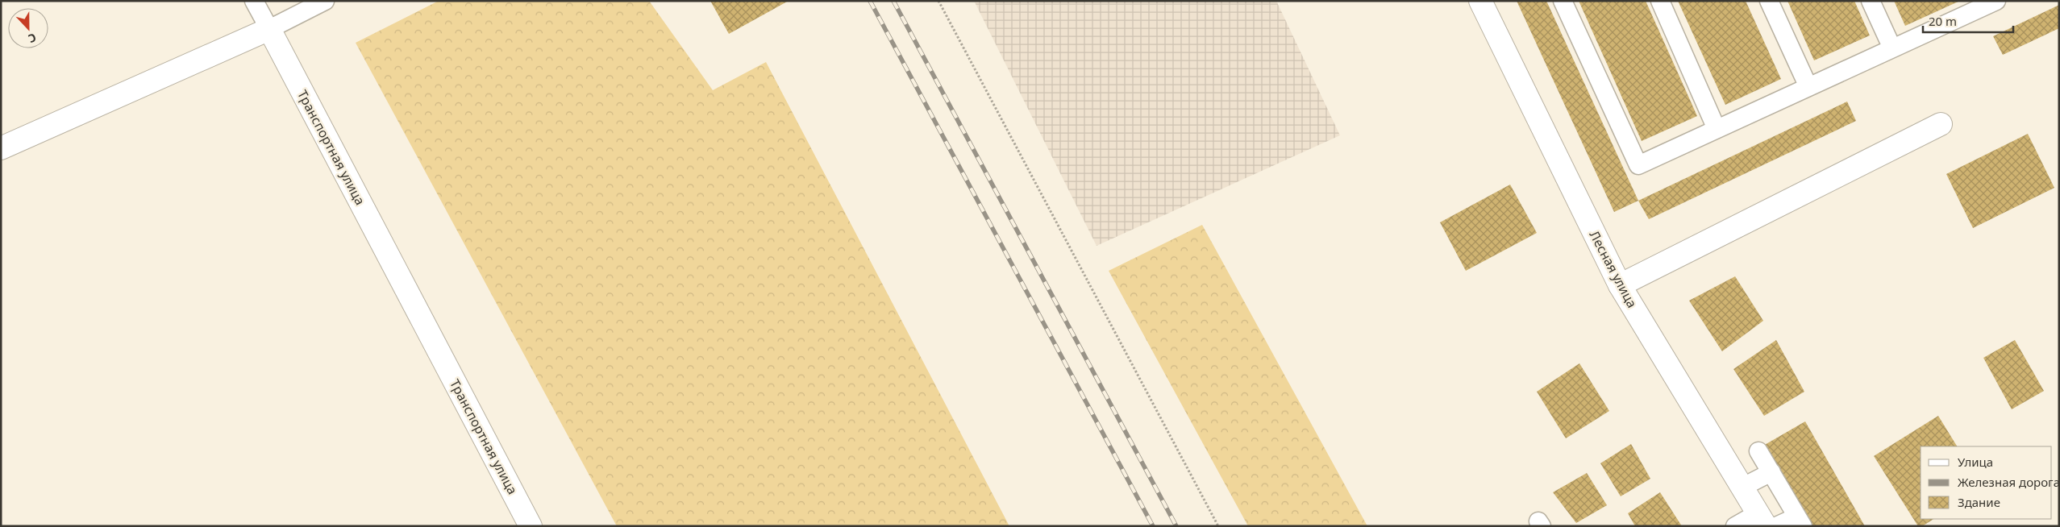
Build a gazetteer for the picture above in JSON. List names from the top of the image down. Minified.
{"streets":{"street":["Транспортная улица","Лесная улица"]},"legend":["Улица","Железная дорога","Здание"],"scale_bar":"20 m","north":"bottom"}
